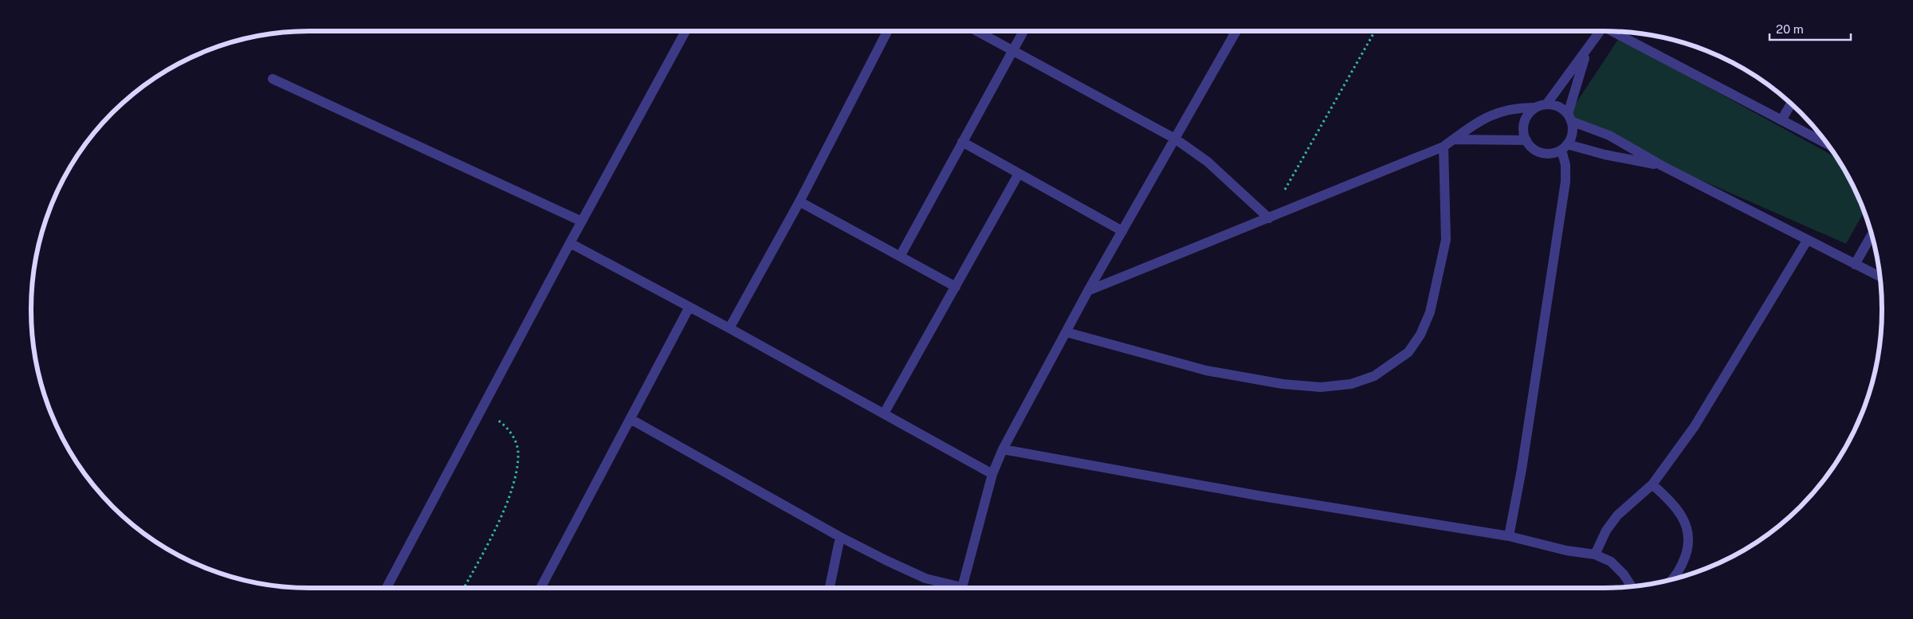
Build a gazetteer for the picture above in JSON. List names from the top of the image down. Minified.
{"scale_bar":"20 m"}
